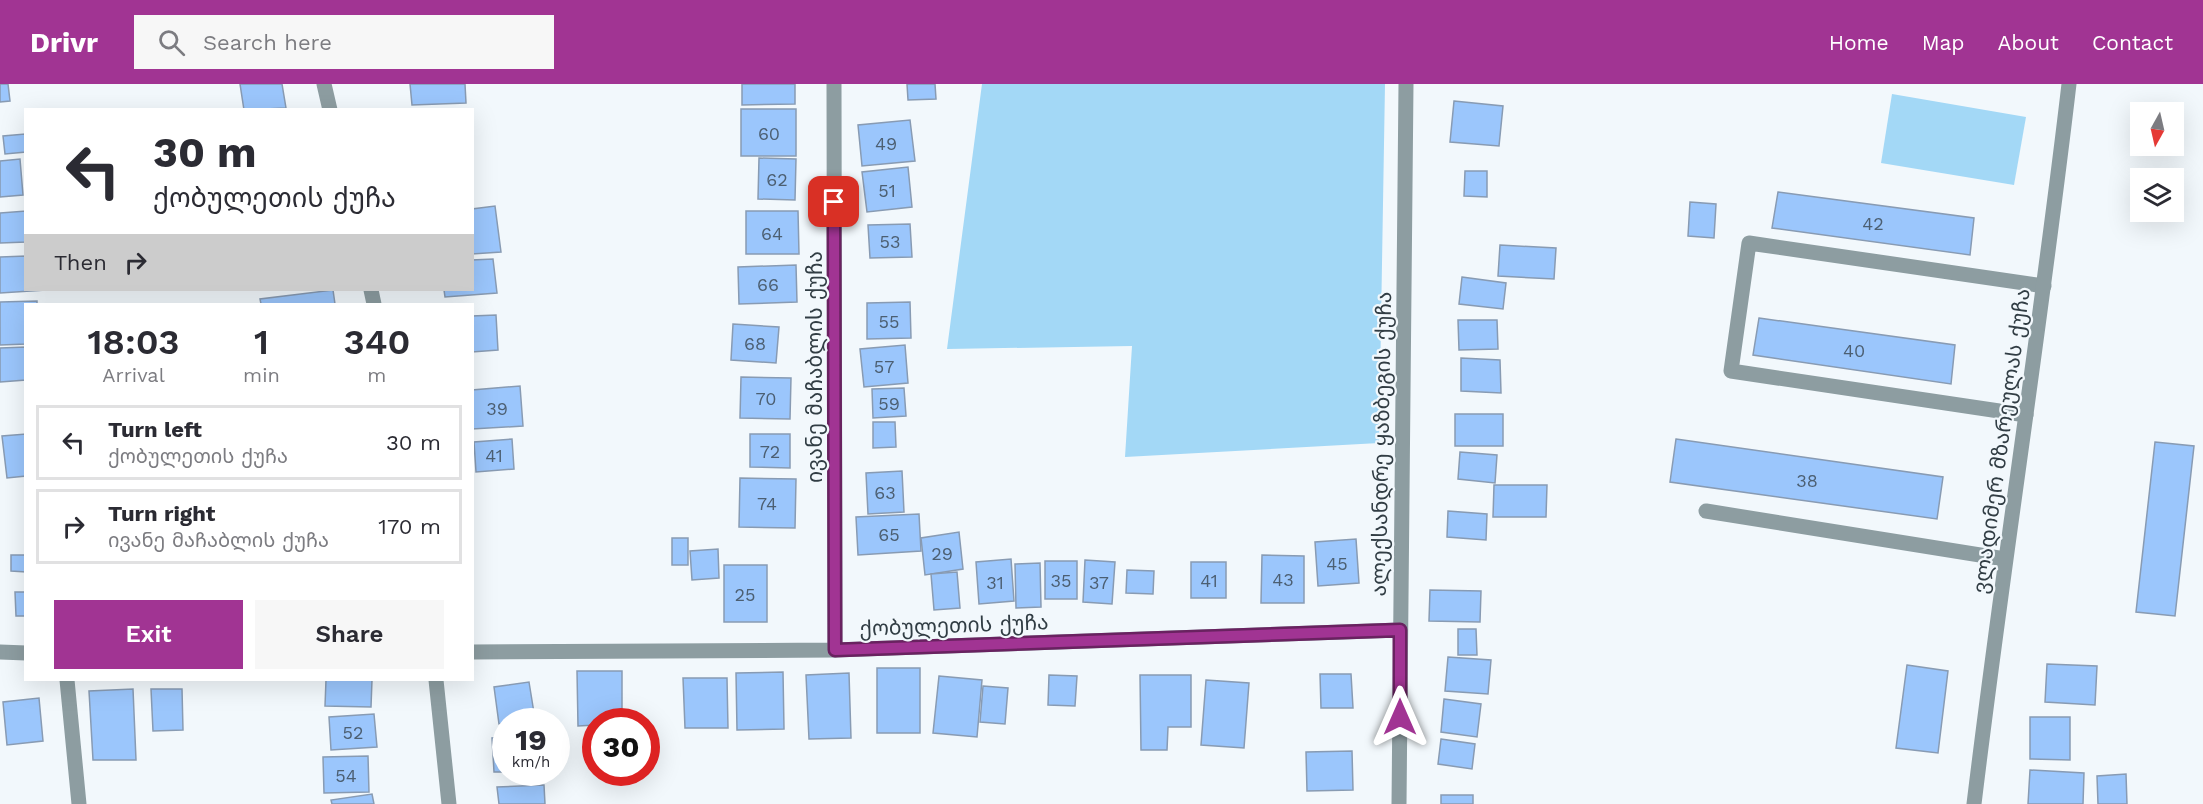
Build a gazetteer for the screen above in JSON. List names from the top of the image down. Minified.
{"streets":{"street":["ივანე მაჩაბლის ქუჩა","ვლადიმერ მზარეულას ქუჩა","ალექსანდრე ყაზბეგის ქუჩა","ქობულეთის ქუჩა"]},"crossings":[["ივანე მაჩაბლის ქუჩა","ქობულეთის ქუჩა"],["ალექსანდრე ყაზბეგის ქუჩა","ქობულეთის ქუჩა"]],"house_numbers":["60","49","62","51","42","64","53","66","55","68","40","57","70","59","39","72","41","38","63","74","65","29","45","43","35","41","31","37","25","52","54"],"north":"bottom","page":{"header":"Drivr","search":"Search here","nav":["Home","Map","About","Contact"],"turn":["30 m","ქობულეთის ქუჩა"],"then":"Then","eta":["18:03","Arrival","1","min","340","m"],"list":[{"name":"Turn left","note":"ქობულეთის ქუჩა","value":"30 m"},{"name":"Turn right","note":"ივანე მაჩაბლის ქუჩა","value":"170 m"}],"buttons":["Exit","Share"],"speed":"19 km/h","limit":"30"}}
